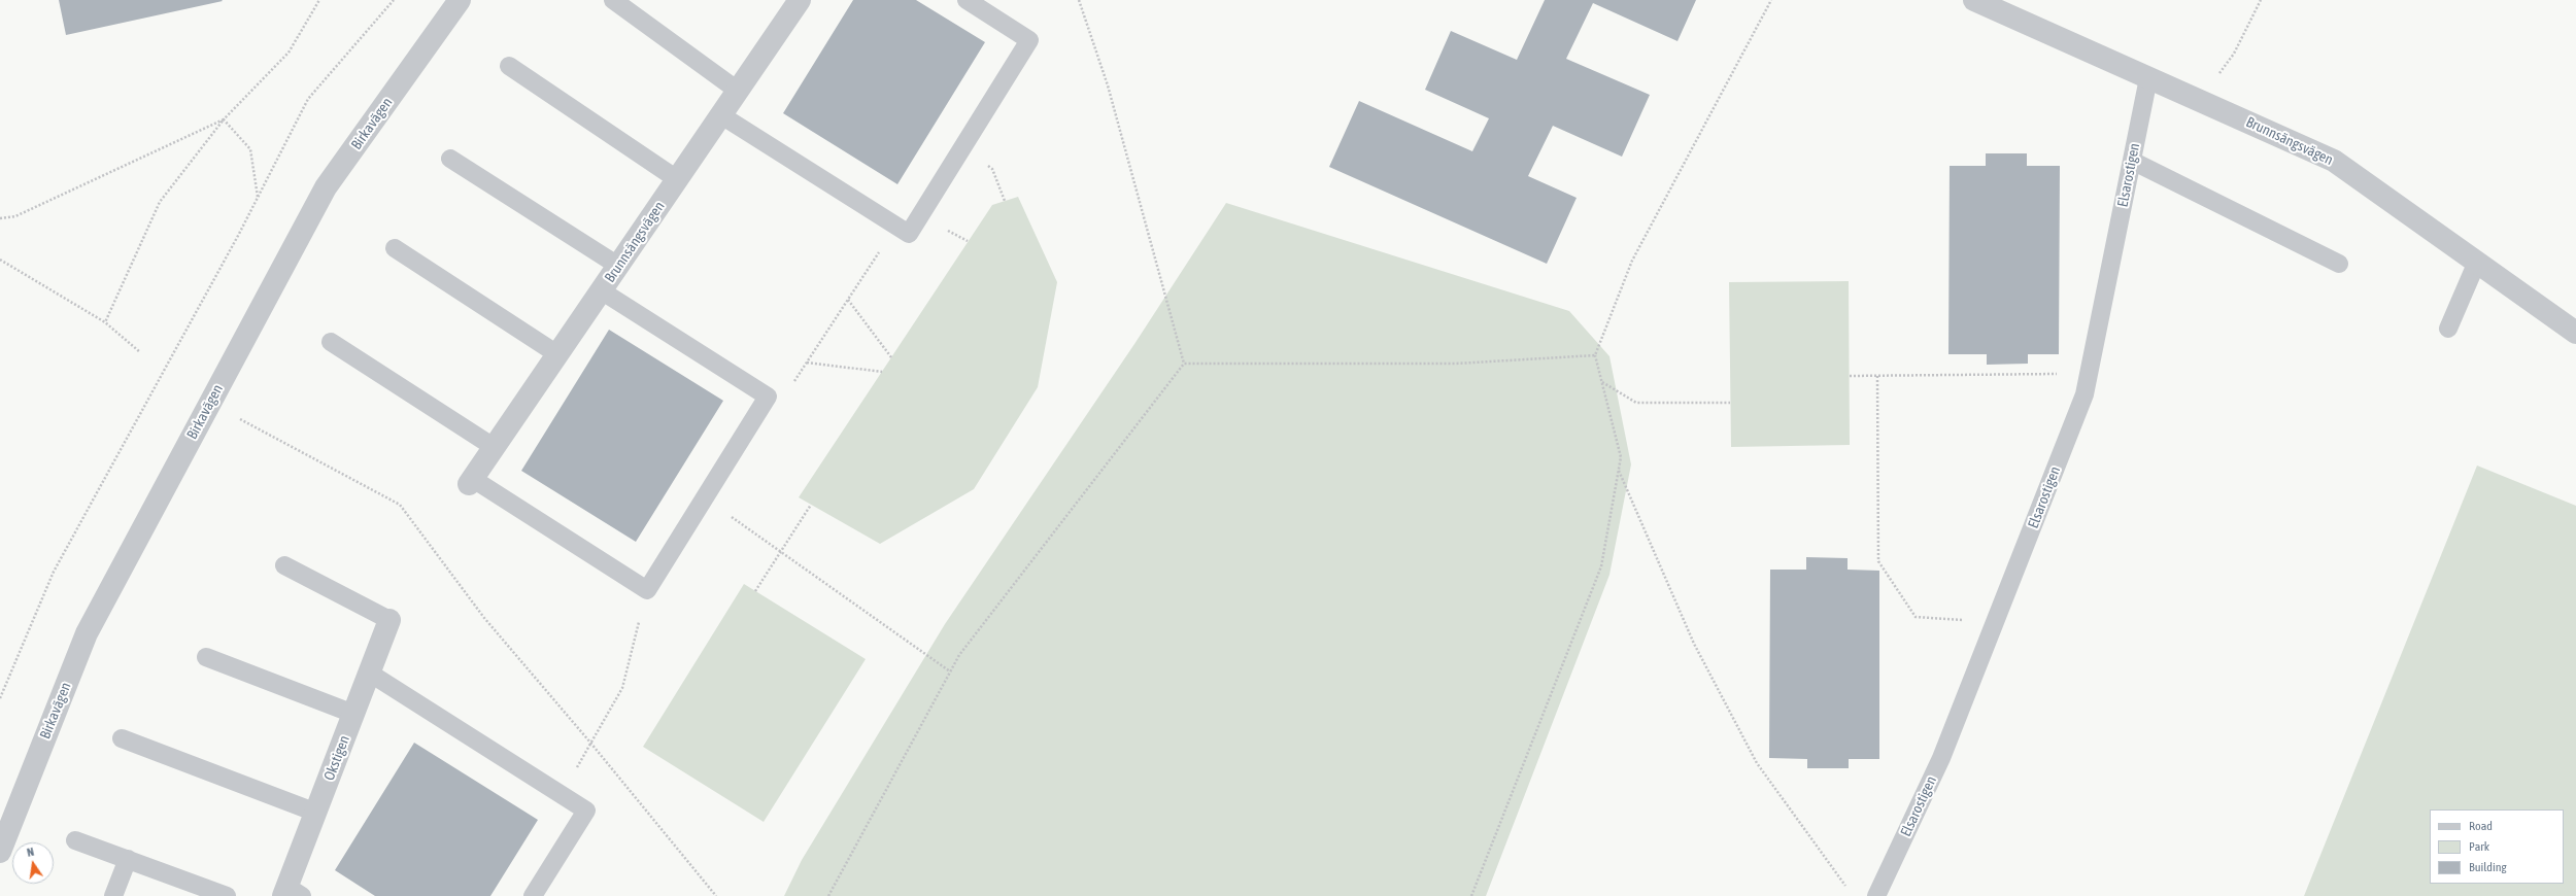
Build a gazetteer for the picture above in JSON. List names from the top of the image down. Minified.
{"streets":{"street":["Birkavägen","Brunnsängsvägen","Okstigen"],"lane":["Elsarostigen"]},"crossings":[["Brunnsängsvägen","Elsarostigen"]],"legend":["Road","Park","Building"],"north":"top"}
